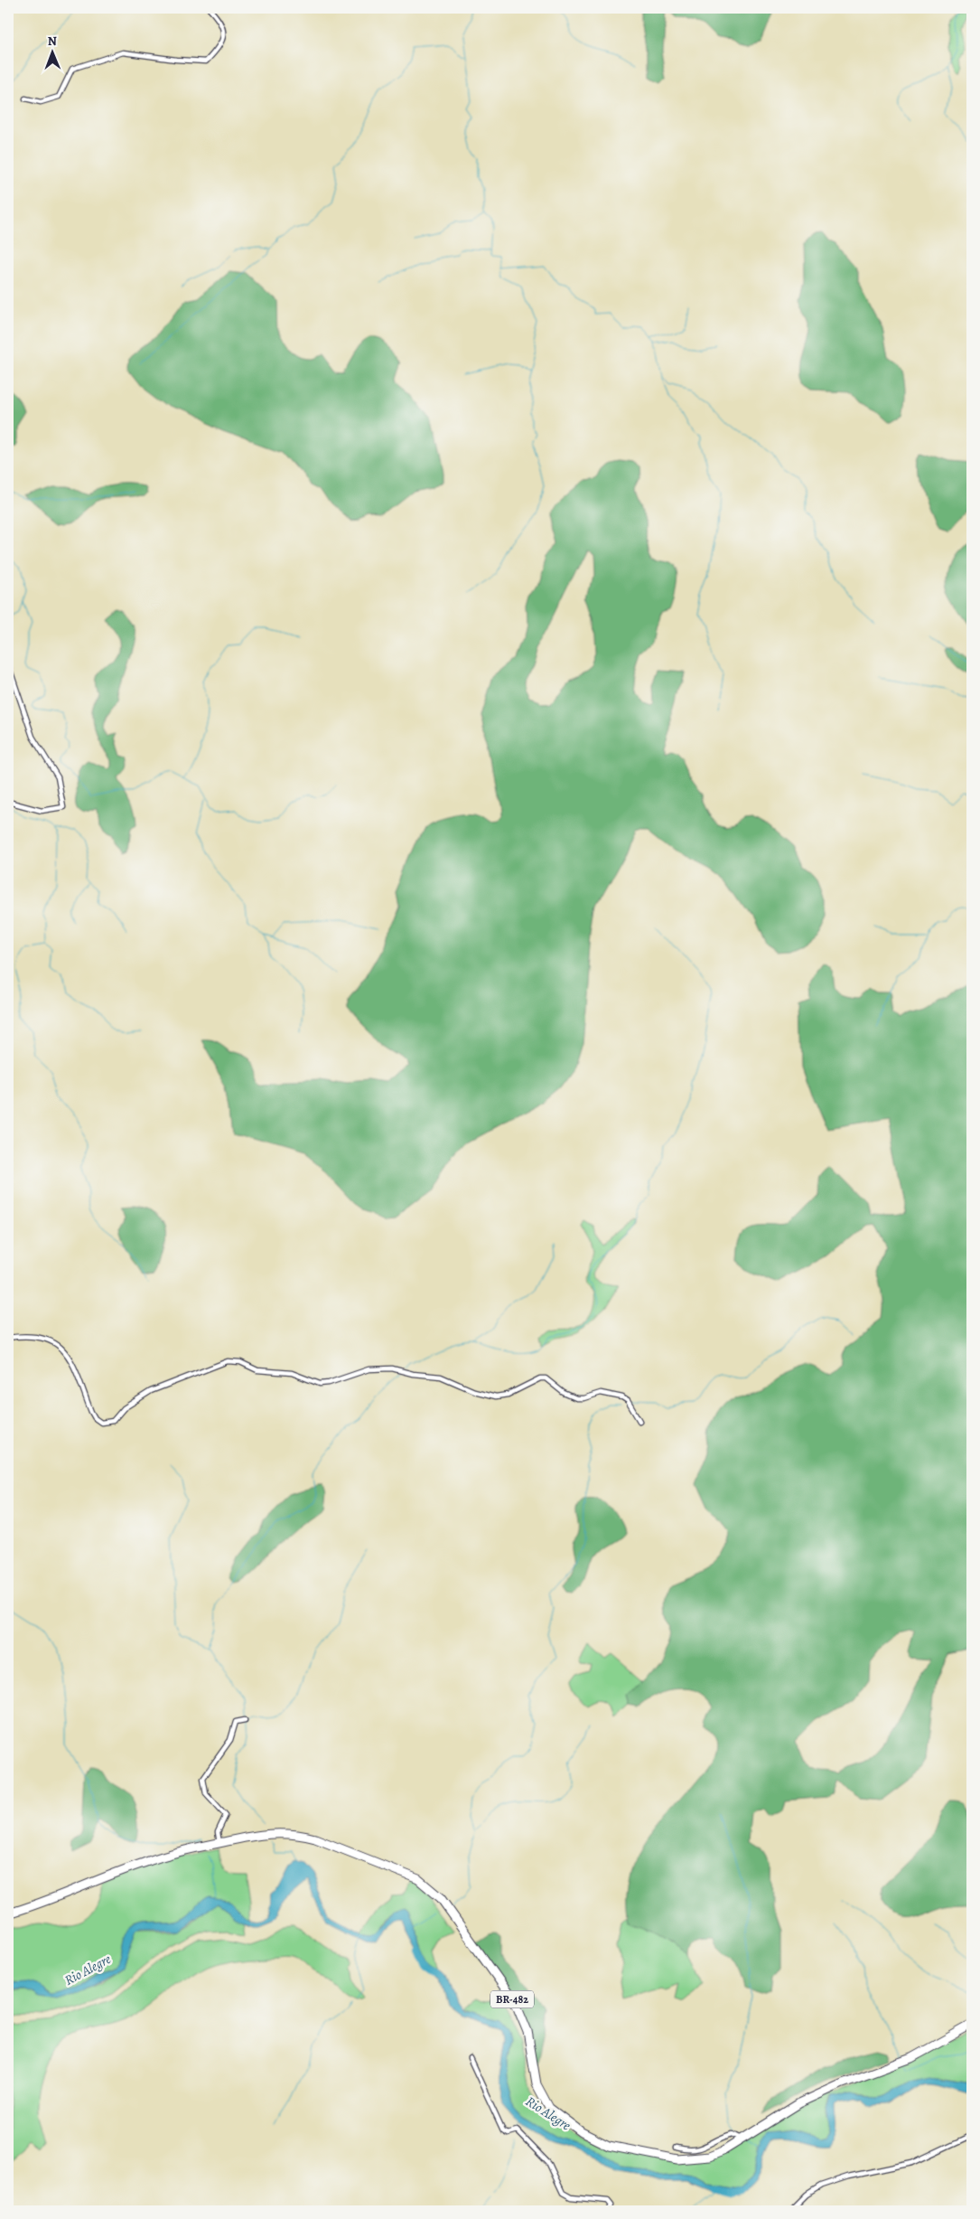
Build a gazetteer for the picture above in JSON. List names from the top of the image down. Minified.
{"streets":{"highway":["BR-482"]},"water":["Rio Alegre"],"north":"top"}
